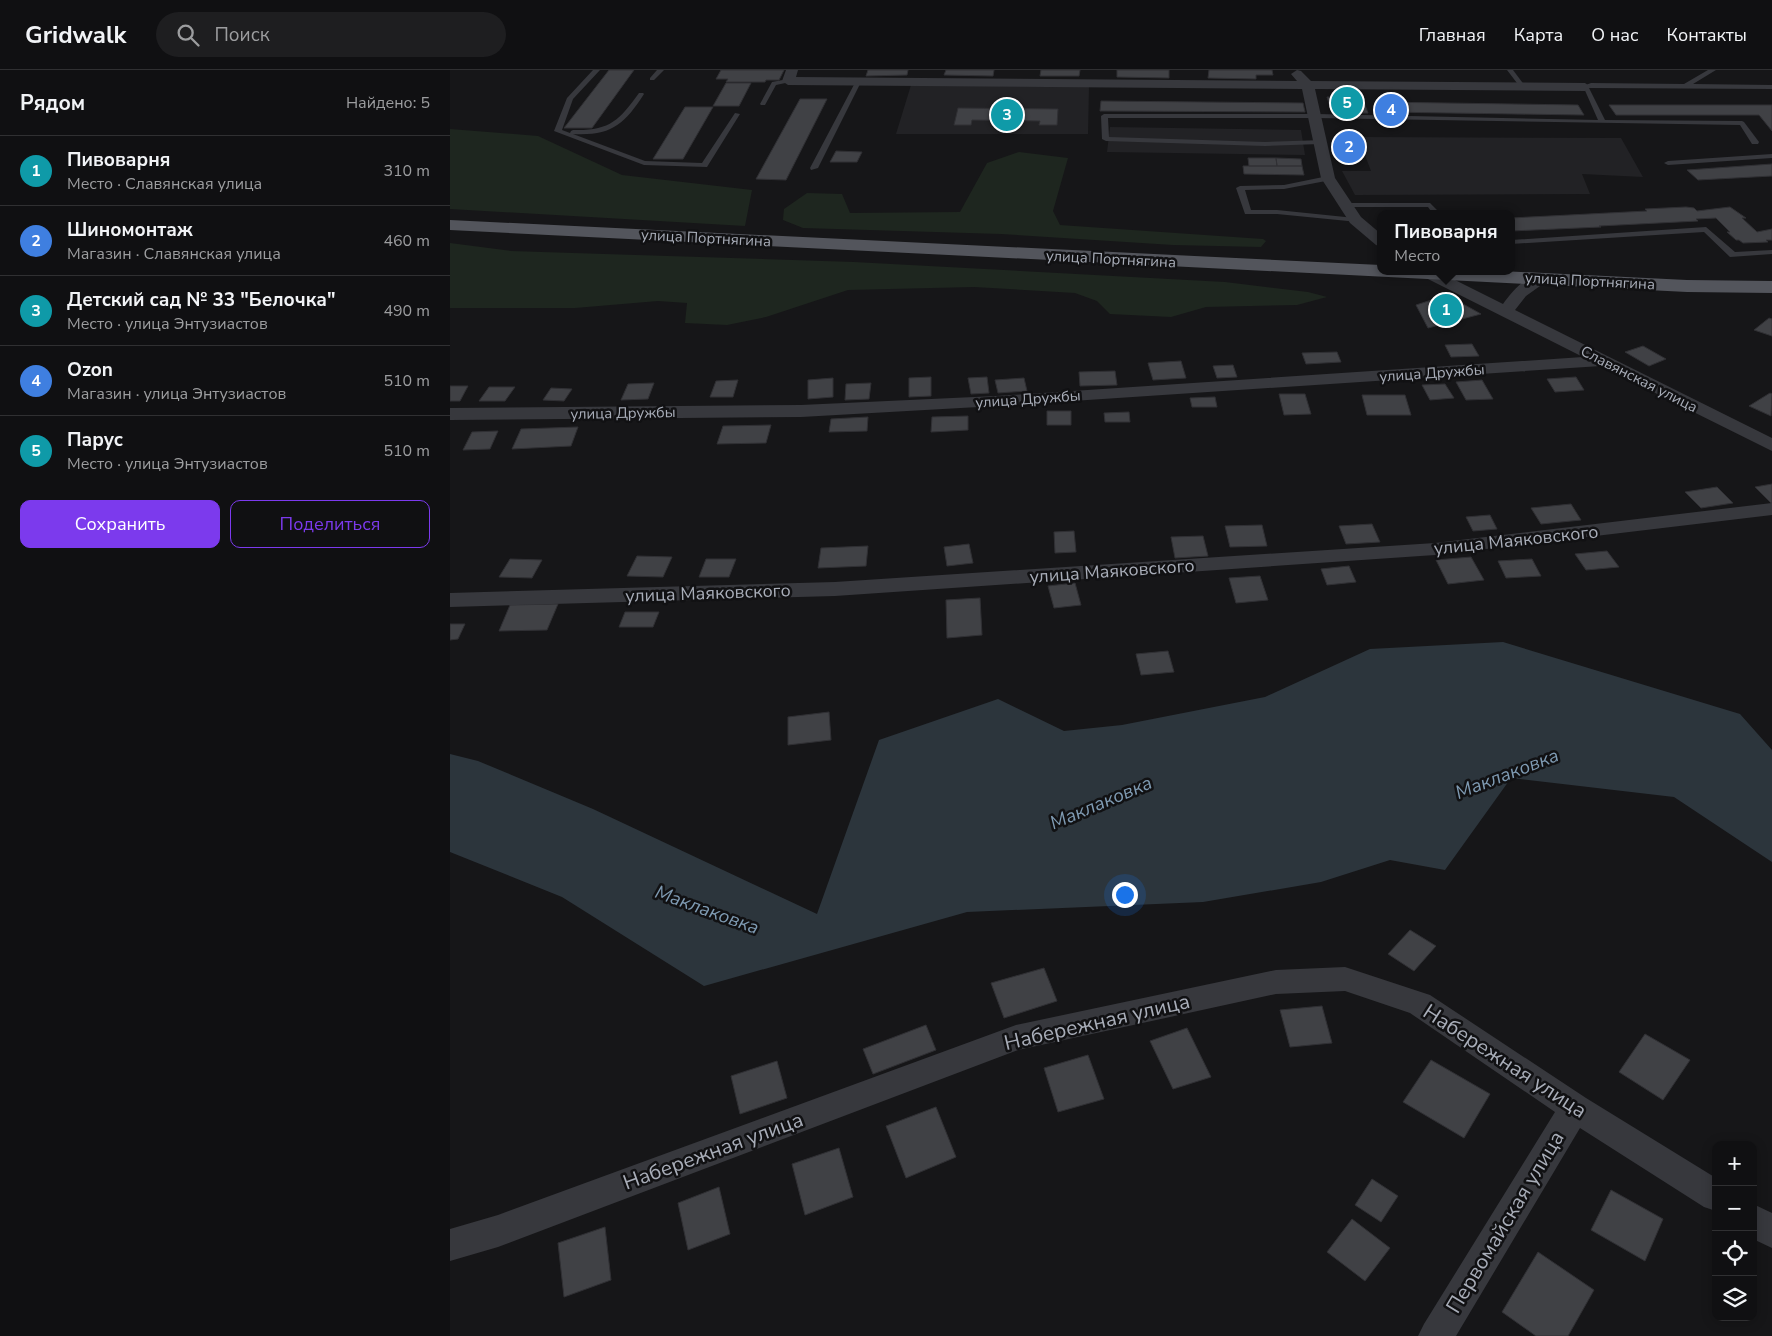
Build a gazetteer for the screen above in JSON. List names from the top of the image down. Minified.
{"streets":{"main road":["улица Портнягина"],"street":["улица Дружбы","Славянская улица","улица Маяковского","Набережная улица","Первомайская улица"]},"crossings":[["улица Дружбы","Славянская улица"],["Набережная улица","Первомайская улица"]],"water":["Маклаковка"],"page":{"header":"Gridwalk","search":"Поиск","nav":["Главная","Карта","О нас","Контакты"],"heading":["Рядом","Найдено: 5"],"pins":["5","4","3","2","1"],"list":[{"mark":"1","name":"Пивоварня","note":"Место · Славянская улица","value":"310 m"},{"mark":"2","name":"Шиномонтаж","note":"Магазин · Славянская улица","value":"460 m"},{"mark":"3","name":"Детский сад № 33 \"Белочка\"","note":"Место · улица Энтузиастов","value":"490 m"},{"mark":"4","name":"Ozon","note":"Магазин · улица Энтузиастов","value":"510 m"},{"mark":"5","name":"Парус","note":"Место · улица Энтузиастов","value":"510 m"}],"popup":["Пивоварня","Место"],"buttons":["Сохранить","Поделиться"],"map_buttons":["+","−"]}}
